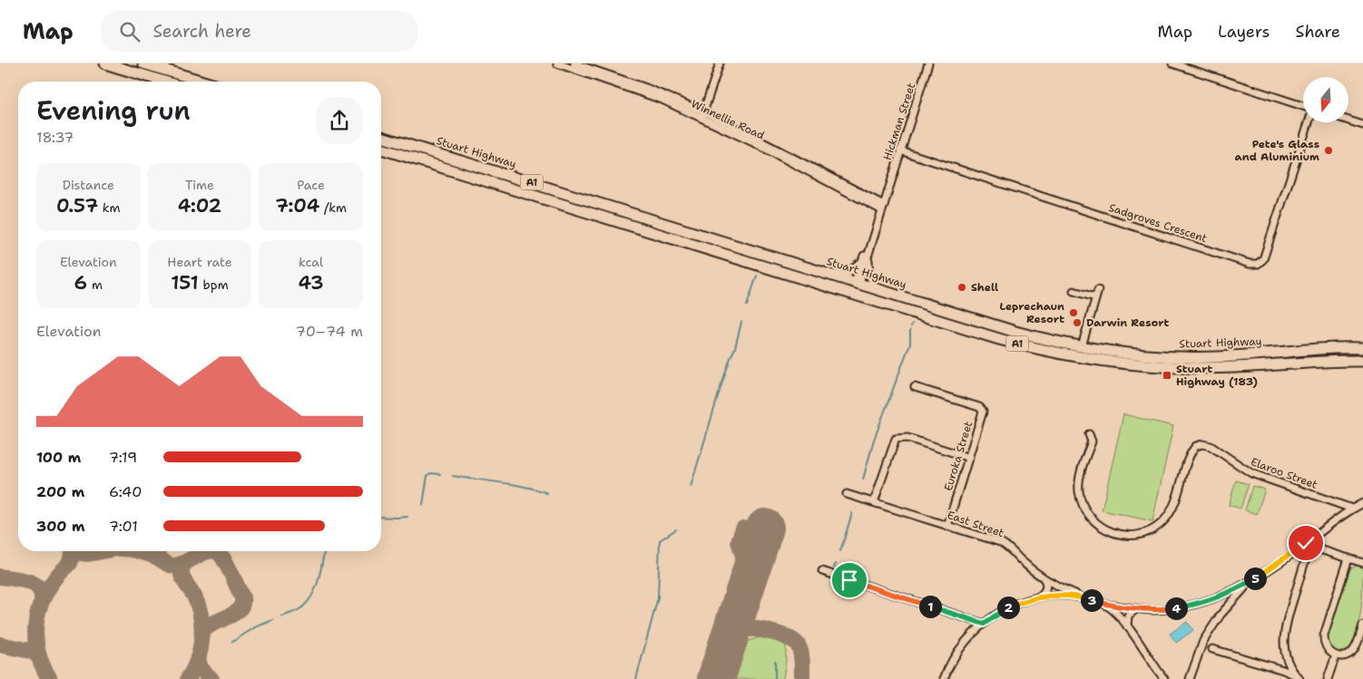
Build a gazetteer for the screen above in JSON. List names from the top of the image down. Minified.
{"streets":{"highway":["Stuart Highway","A1"],"street":["Winnellie Road","Hickman Street","Sadgroves Crescent","Euroka Street","Elaroo Street","East Street"]},"crossings":[["Winnellie Road","Hickman Street"],["Hickman Street","Stuart Highway"],["Hickman Street","Sadgroves Crescent"],["Euroka Street","East Street"]],"places":{"other":["Pete's Glass and Aluminium","Shell","Leprechaun Resort","Darwin Resort"],"transit":["Stuart Highway (183)"]},"north":"bottom","page":{"header":"Map","search":"Search here","nav":["Map","Layers","Share"],"heading":["Evening run","18:37"],"stats":[["Distance","0.57 km"],["Time","4:02"],["Pace","7:04 /km"],["Elevation","6 m"],["Heart rate","151 bpm"],["kcal","43"]],"chart":["Elevation","70–74 m"],"list":[{"name":"100 m","note":"7:19"},{"name":"200 m","note":"6:40"},{"name":"300 m","note":"7:01"}],"pins":["5","3","1","2","4"]}}
